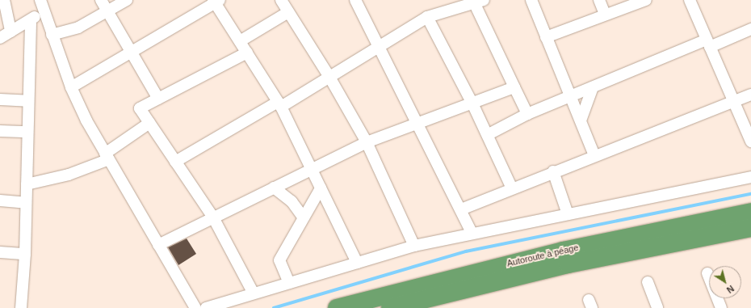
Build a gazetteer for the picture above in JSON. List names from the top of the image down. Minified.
{"streets":{"highway":["Autoroute à péage"]},"north":"bottom right"}
